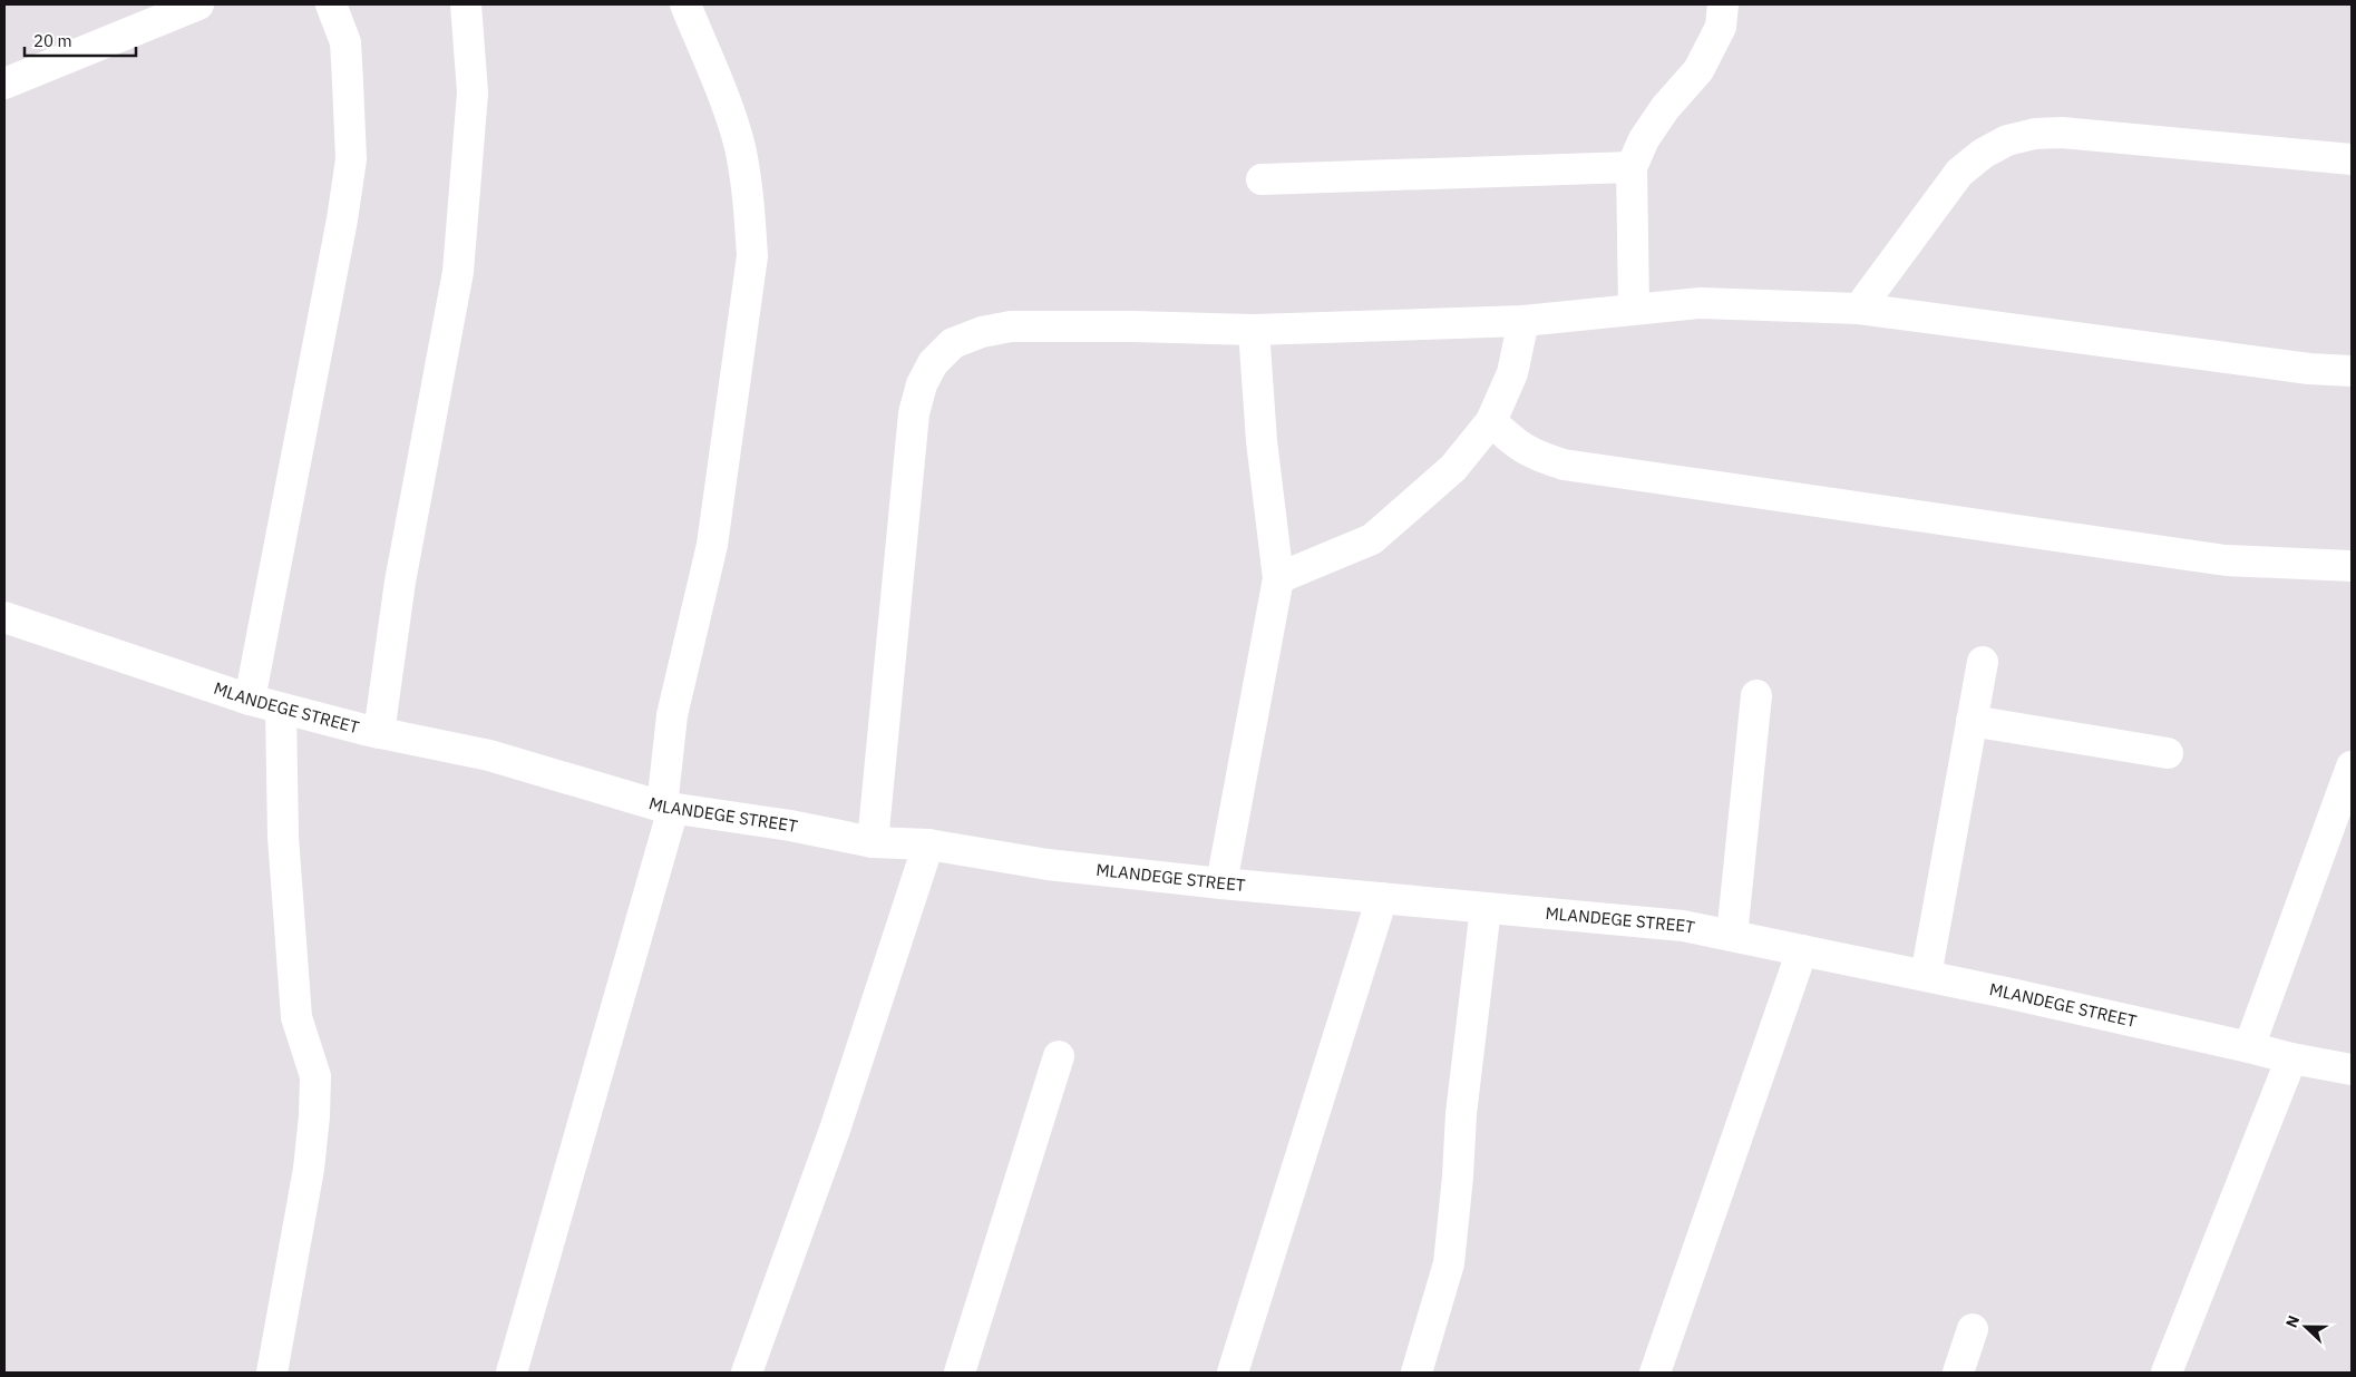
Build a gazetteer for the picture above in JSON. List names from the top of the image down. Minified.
{"streets":{"street":["MLANDEGE STREET"]},"scale_bar":"20 m","north":"left"}
